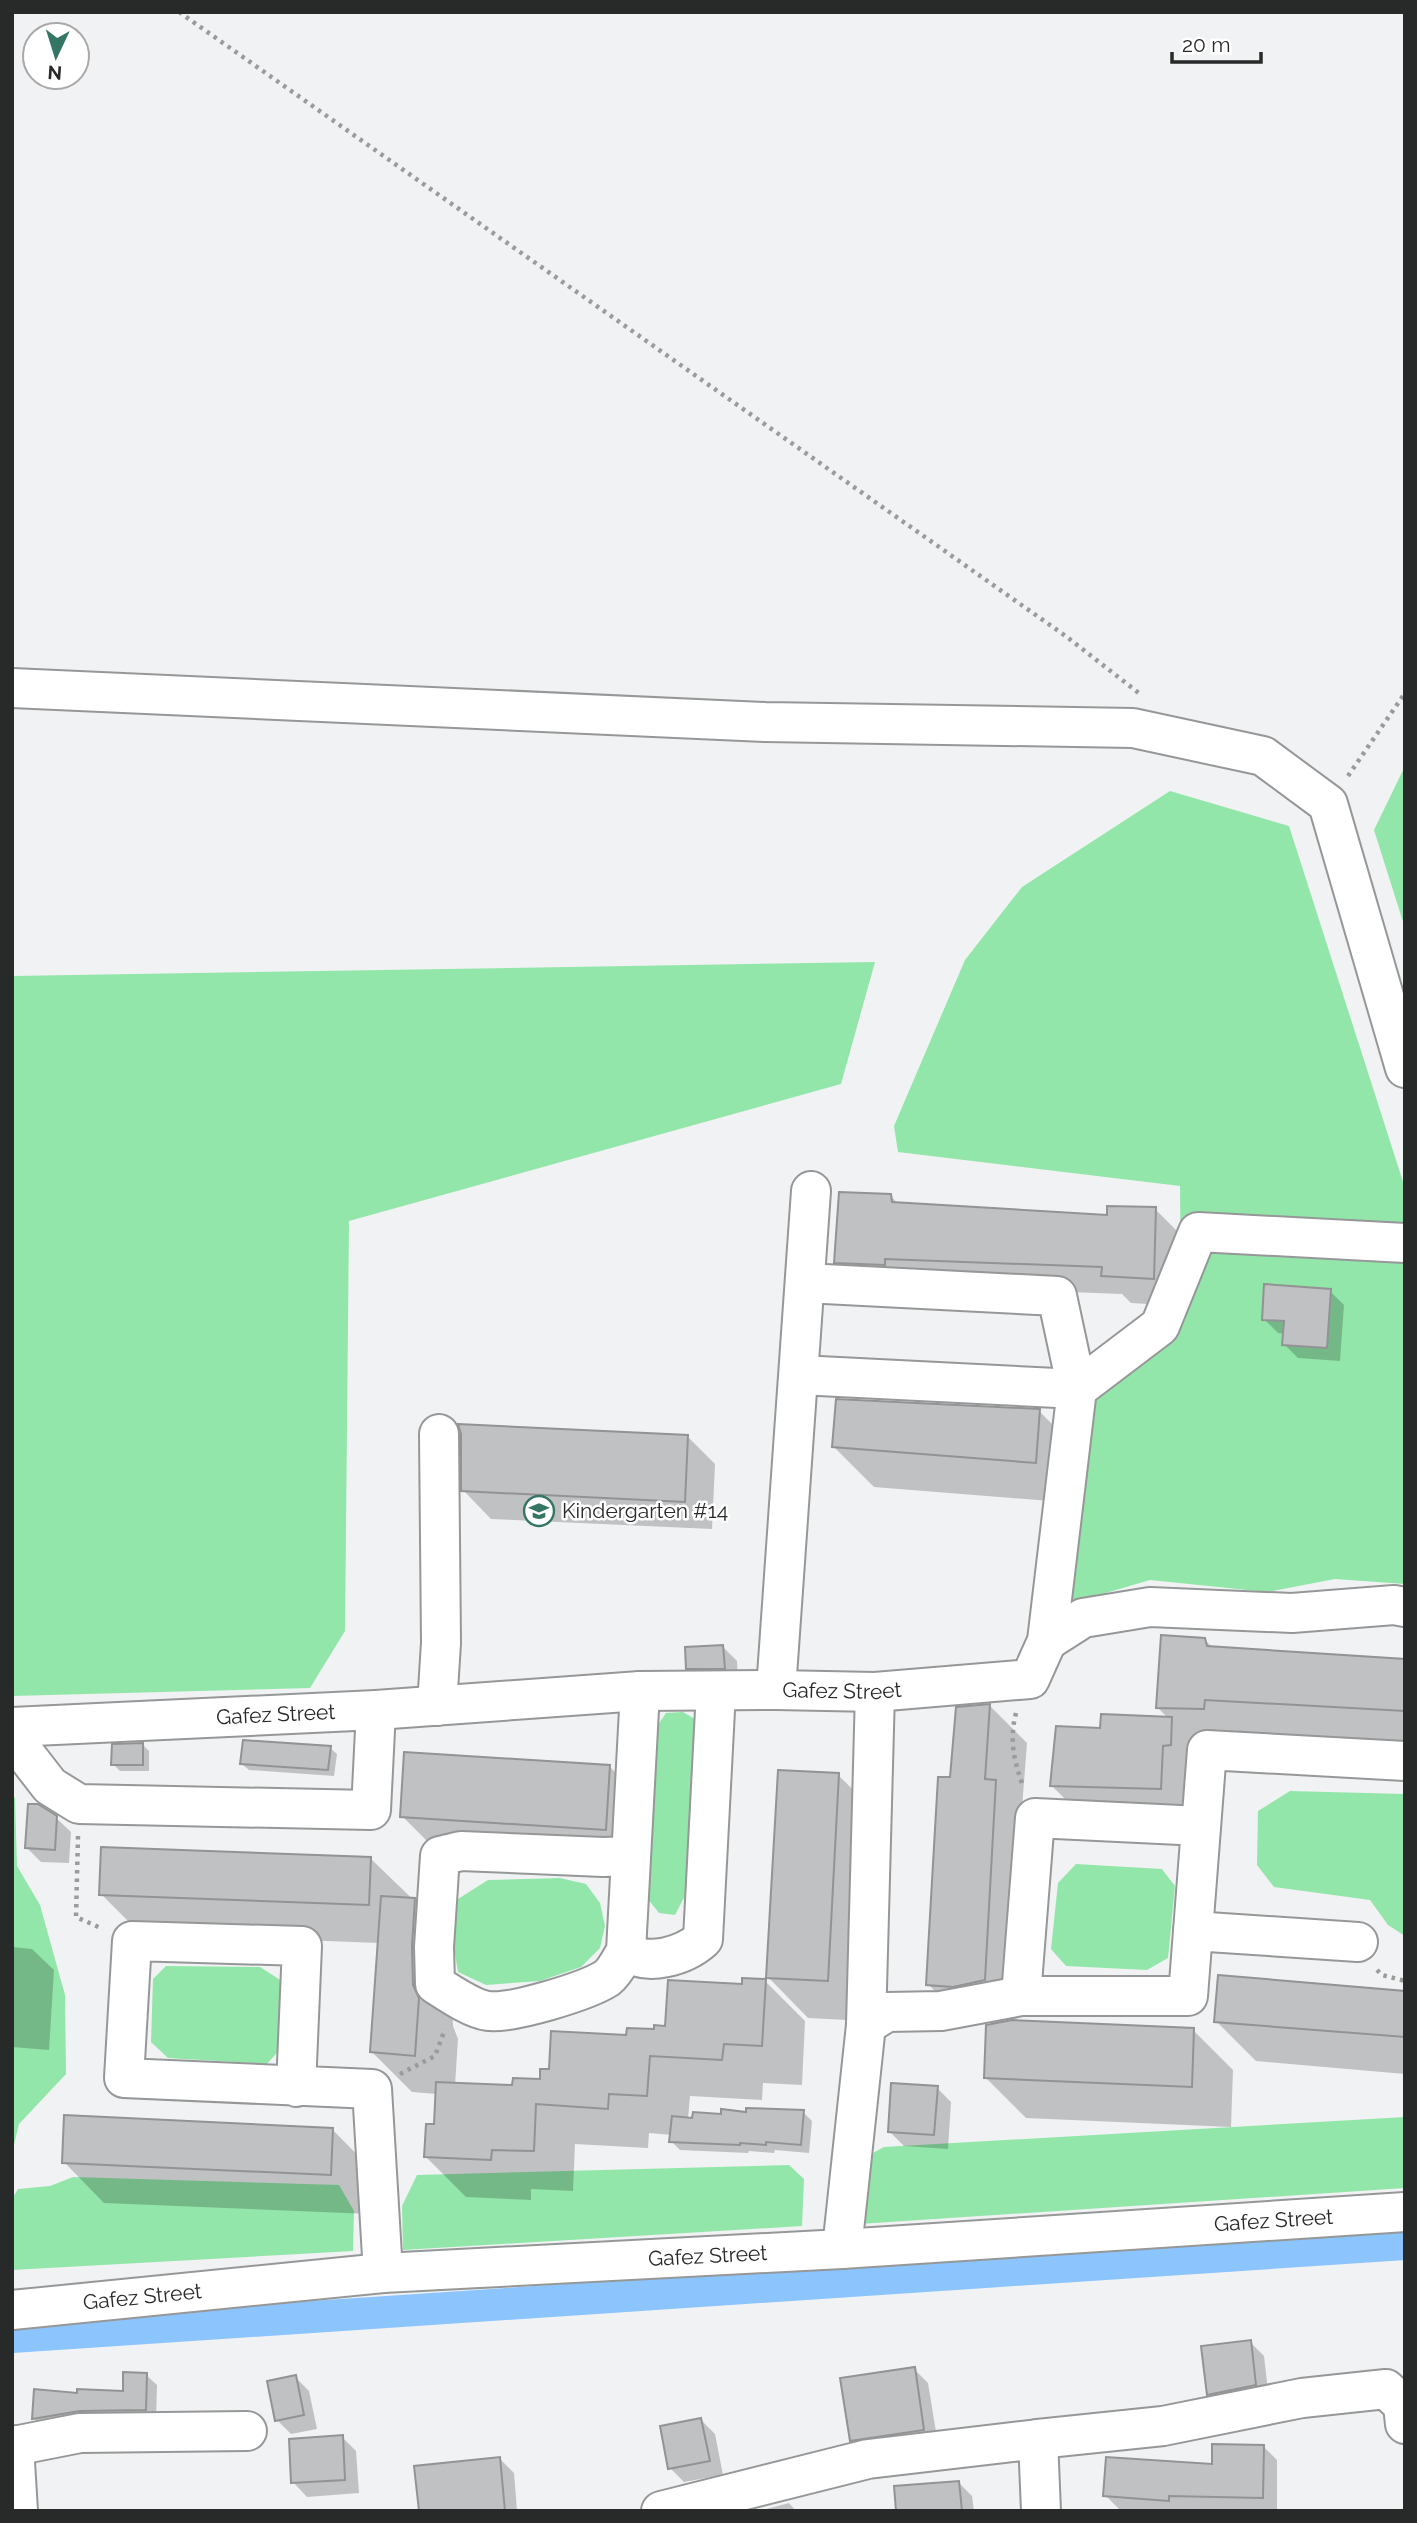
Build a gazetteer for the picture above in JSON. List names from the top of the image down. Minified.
{"streets":{"street":["Gafez Street"]},"places":{"school or university":["Kindergarten #14"]},"scale_bar":"20 m","north":"bottom"}
